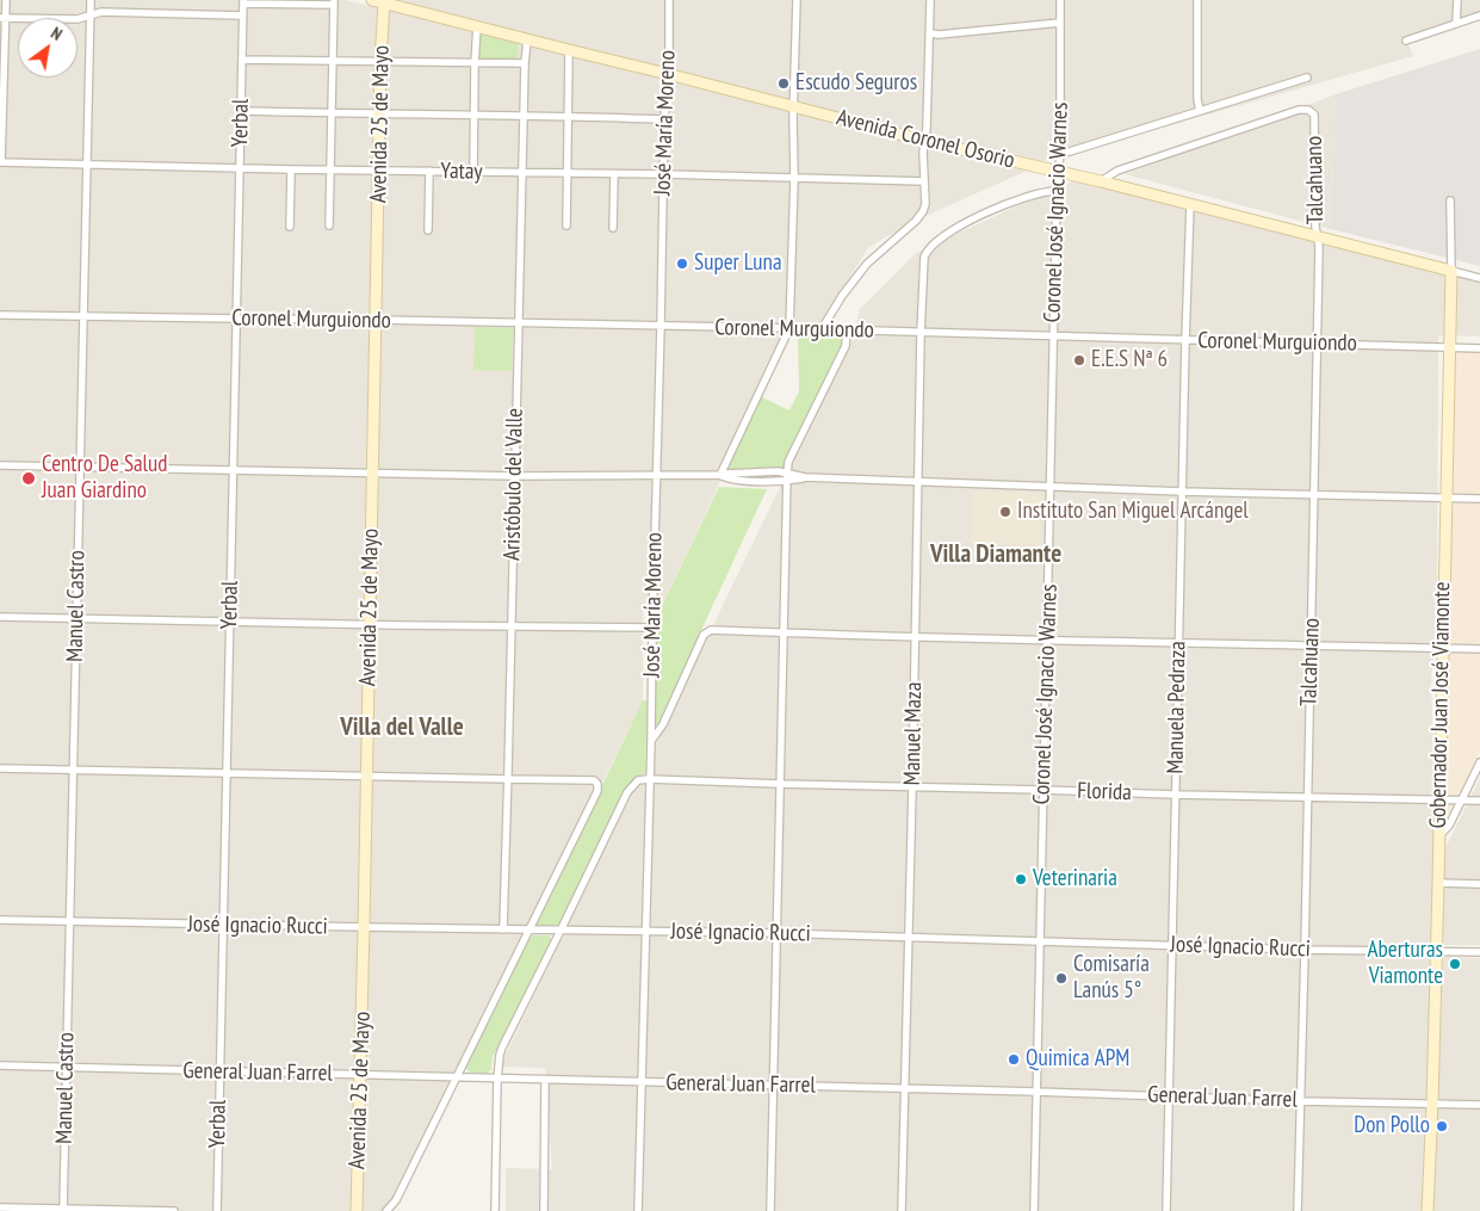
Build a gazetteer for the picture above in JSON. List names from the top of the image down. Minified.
{"streets":{"street":["Yerbal","José María Moreno","Avenida 25 de Mayo","Avenida Coronel Osorio","Yatay","Talcahuano","Coronel José Ignacio Warnes","Coronel Murguiondo","Aristóbulo del Valle","Manuel Castro","Gobernador Juan José Viamonte","Manuela Pedraza","Manuel Maza","Florida","José Ignacio Rucci","General Juan Farrel"]},"crossings":[["Yerbal","Yatay"],["Yerbal","Coronel Murguiondo"],["Yerbal","José Ignacio Rucci"],["Yerbal","General Juan Farrel"],["José María Moreno","Avenida Coronel Osorio"],["José María Moreno","Yatay"],["José María Moreno","Coronel Murguiondo"],["José María Moreno","Florida"],["José María Moreno","José Ignacio Rucci"],["José María Moreno","General Juan Farrel"],["Avenida 25 de Mayo","Avenida Coronel Osorio"],["Avenida 25 de Mayo","Yatay"],["Avenida 25 de Mayo","Coronel Murguiondo"],["Avenida 25 de Mayo","José Ignacio Rucci"],["Avenida 25 de Mayo","General Juan Farrel"],["Avenida Coronel Osorio","Talcahuano"],["Avenida Coronel Osorio","Coronel José Ignacio Warnes"],["Avenida Coronel Osorio","Aristóbulo del Valle"],["Avenida Coronel Osorio","Gobernador Juan José Viamonte"],["Avenida Coronel Osorio","Manuela Pedraza"],["Yatay","Aristóbulo del Valle"],["Yatay","Manuel Castro"],["Talcahuano","Coronel Murguiondo"],["Talcahuano","Florida"],["Talcahuano","José Ignacio Rucci"],["Talcahuano","General Juan Farrel"],["Coronel José Ignacio Warnes","Coronel Murguiondo"],["Coronel José Ignacio Warnes","Manuel Maza"],["Coronel José Ignacio Warnes","Florida"],["Coronel José Ignacio Warnes","José Ignacio Rucci"],["Coronel José Ignacio Warnes","General Juan Farrel"],["Coronel Murguiondo","Aristóbulo del Valle"],["Coronel Murguiondo","Manuel Castro"],["Coronel Murguiondo","Gobernador Juan José Viamonte"],["Coronel Murguiondo","Manuela Pedraza"],["Coronel Murguiondo","Manuel Maza"],["Aristóbulo del Valle","José Ignacio Rucci"],["Manuel Castro","José Ignacio Rucci"],["Manuel Castro","General Juan Farrel"],["Gobernador Juan José Viamonte","Florida"],["Gobernador Juan José Viamonte","José Ignacio Rucci"],["Gobernador Juan José Viamonte","General Juan Farrel"],["Manuela Pedraza","Florida"],["Manuela Pedraza","José Ignacio Rucci"],["Manuela Pedraza","General Juan Farrel"],["Manuel Maza","Florida"],["Manuel Maza","José Ignacio Rucci"],["Manuel Maza","General Juan Farrel"]],"districts":["Villa Diamante","Villa del Valle"],"places":["Escudo Seguros","Super Luna","E.E.S Nª 6","Centro De Salud Juan Giardino","Instituto San Miguel Arcángel","Veterinaria","Aberturas Viamonte","Comisaría Lanús 5°","Quimica APM","Don Pollo"],"north":"top right"}
